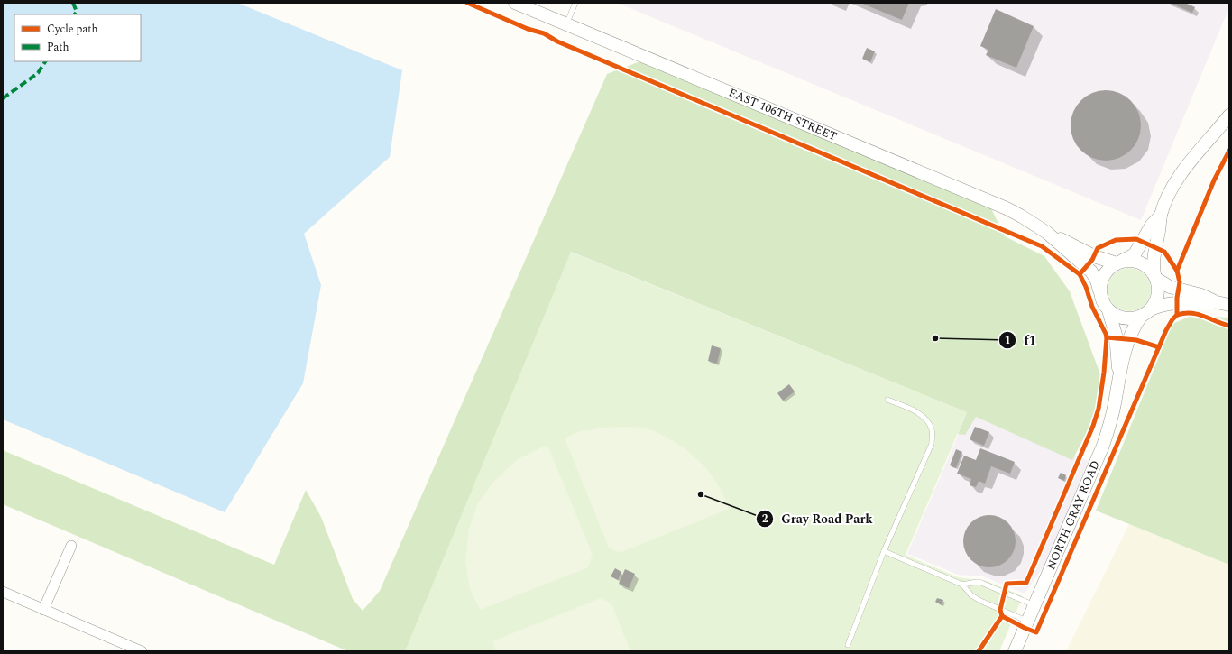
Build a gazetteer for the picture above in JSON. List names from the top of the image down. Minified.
{"streets":{"street":["EAST 106TH STREET","NORTH GRAY ROAD"]},"crossings":[["EAST 106TH STREET","NORTH GRAY ROAD"]],"places":["f1","Gray Road Park"],"legend":["Cycle path","Path"]}
